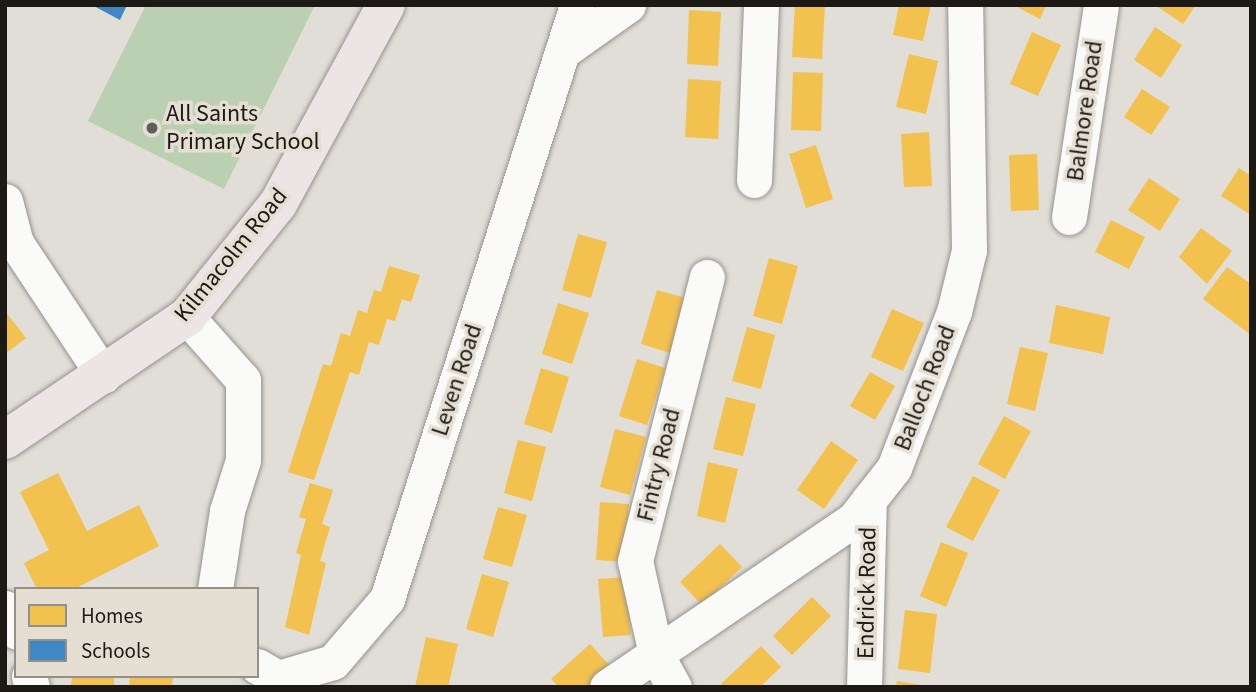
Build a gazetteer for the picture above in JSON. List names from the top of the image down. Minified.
{"streets":{"main road":["Kilmacolm Road"],"street":["Balmore Road","Leven Road","Balloch Road","Fintry Road","Endrick Road"]},"crossings":[["Balloch Road","Fintry Road"],["Balloch Road","Endrick Road"]],"places":["All Saints Primary School"],"legend":["Homes","Schools"]}
